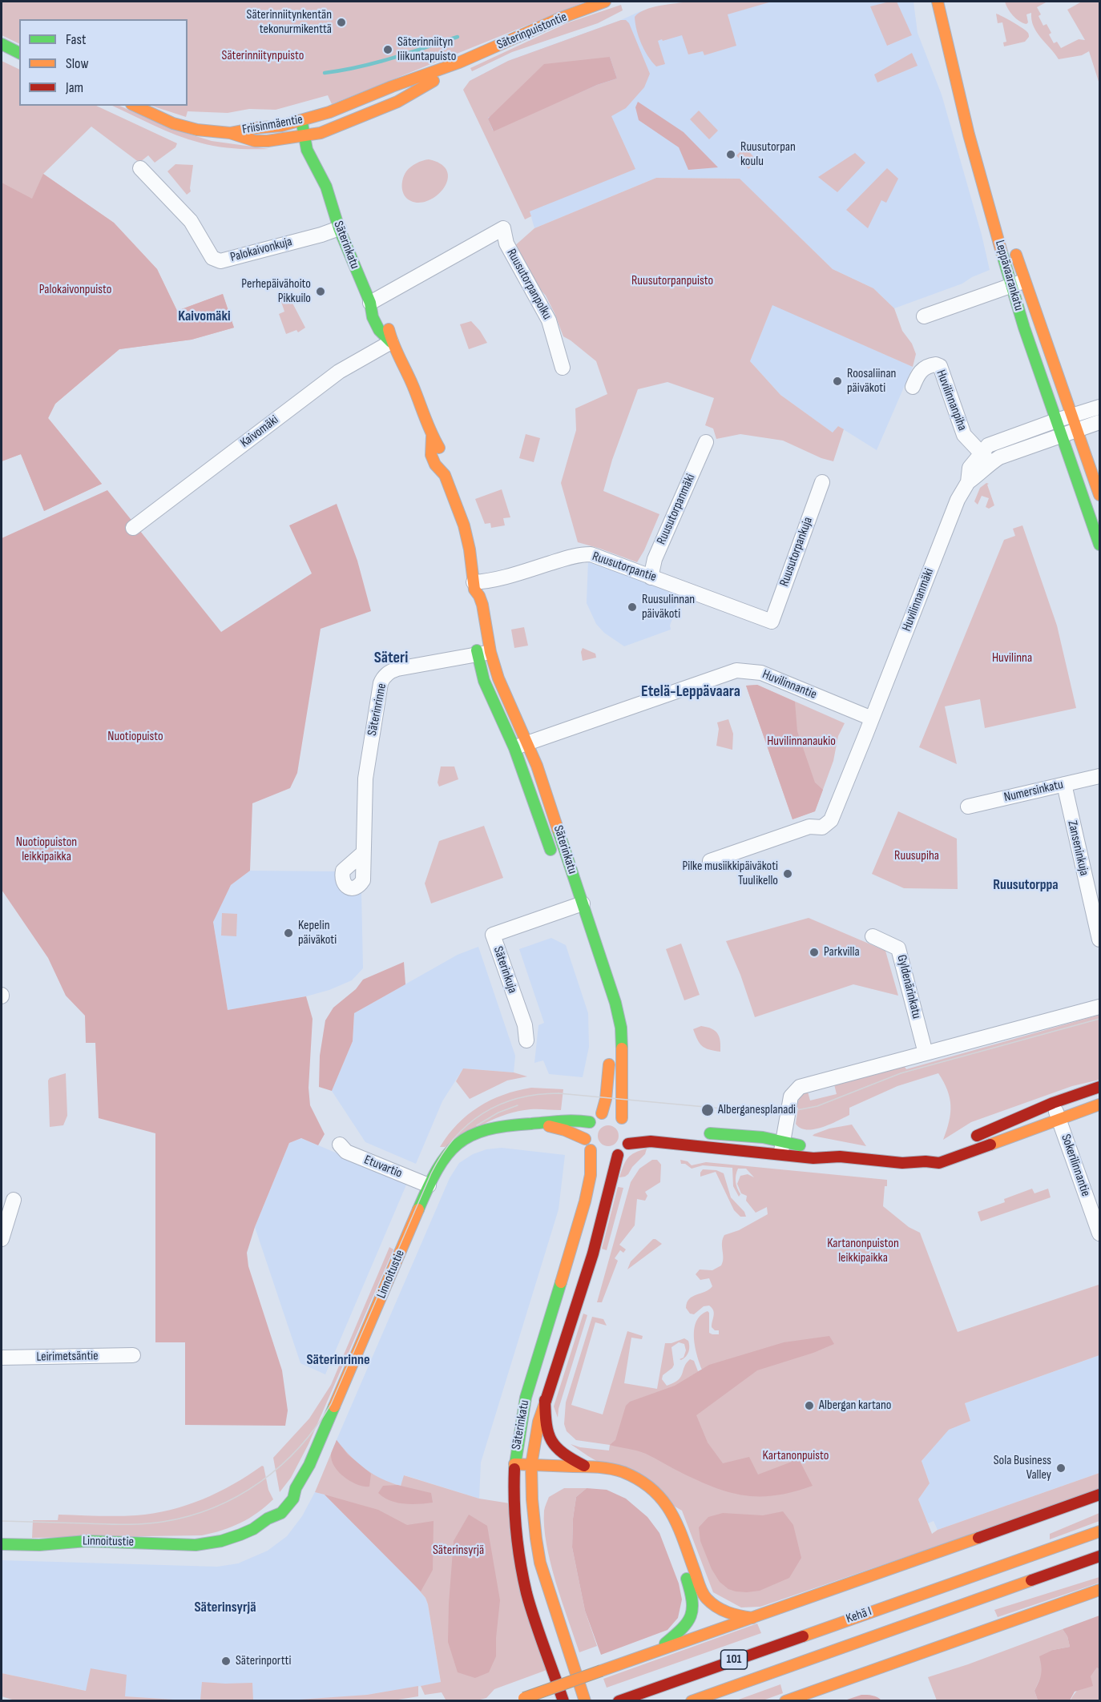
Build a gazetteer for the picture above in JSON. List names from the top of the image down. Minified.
{"streets":{"main road":["Säterinpuistontie","Friisinmäentie","Säterinkatu","Leppävaarankatu","Linnoitustie","Kehä I","101"],"street":["Palokaivonkuja","Ruusutorpanpolku","Huvilinnanpiha","Kaivomäki","Ruusutorpanmäki","Ruusutorpankuja","Ruusutorpantie","Huvilinnanmäki","Huvilinnantie","Säterinrinne","Numersinkatu","Zanseninkuja","Säterinkuja","Gyldenärinkatu","Sokerilinnantie","Etuvartio","Leirimetsäntie"]},"crossings":[["Säterinpuistontie","Friisinmäentie"],["Friisinmäentie","Säterinkatu"],["Säterinkatu","Palokaivonkuja"],["Säterinkatu","Ruusutorpanpolku"],["Säterinkatu","Kaivomäki"],["Säterinkatu","Ruusutorpantie"],["Säterinkatu","Huvilinnantie"],["Säterinkatu","Säterinrinne"],["Säterinkatu","Säterinkuja"],["Säterinkatu","Linnoitustie"],["Leppävaarankatu","Huvilinnanmäki"],["Huvilinnanpiha","Huvilinnanmäki"],["Ruusutorpanmäki","Ruusutorpantie"],["Ruusutorpankuja","Ruusutorpantie"],["Huvilinnanmäki","Huvilinnantie"],["Numersinkatu","Zanseninkuja"],["Etuvartio","Linnoitustie"]],"districts":["Kaivomäki","Säteri","Etelä-Leppävaara","Ruusutorppa","Säterinrinne","Säterinsyrjä"],"parks":["Säterinniitynpuisto","Ruusutorpanpuisto","Palokaivonpuisto","Huvilinna","Nuotiopuisto","Huvilinnanaukio","Nuotiopuiston leikkipaikka","Ruusupiha","Kartanonpuiston leikkipaikka","Kartanonpuisto","Säterinsyrjä"],"places":["Säterinniitynkentän tekonurmikenttä","Säterinniityn liikuntapuisto","Ruusutorpan koulu","Perhepäivähoito Pikkuilo","Roosaliinan päiväkoti","Ruusulinnan päiväkoti","Pilke musiikkipäiväkoti Tuulikello","Kepelin päiväkoti","Parkvilla","Alberganesplanadi","Albergan kartano","Sola Business Valley","Säterinportti"],"legend":["Fast","Slow","Jam"]}
